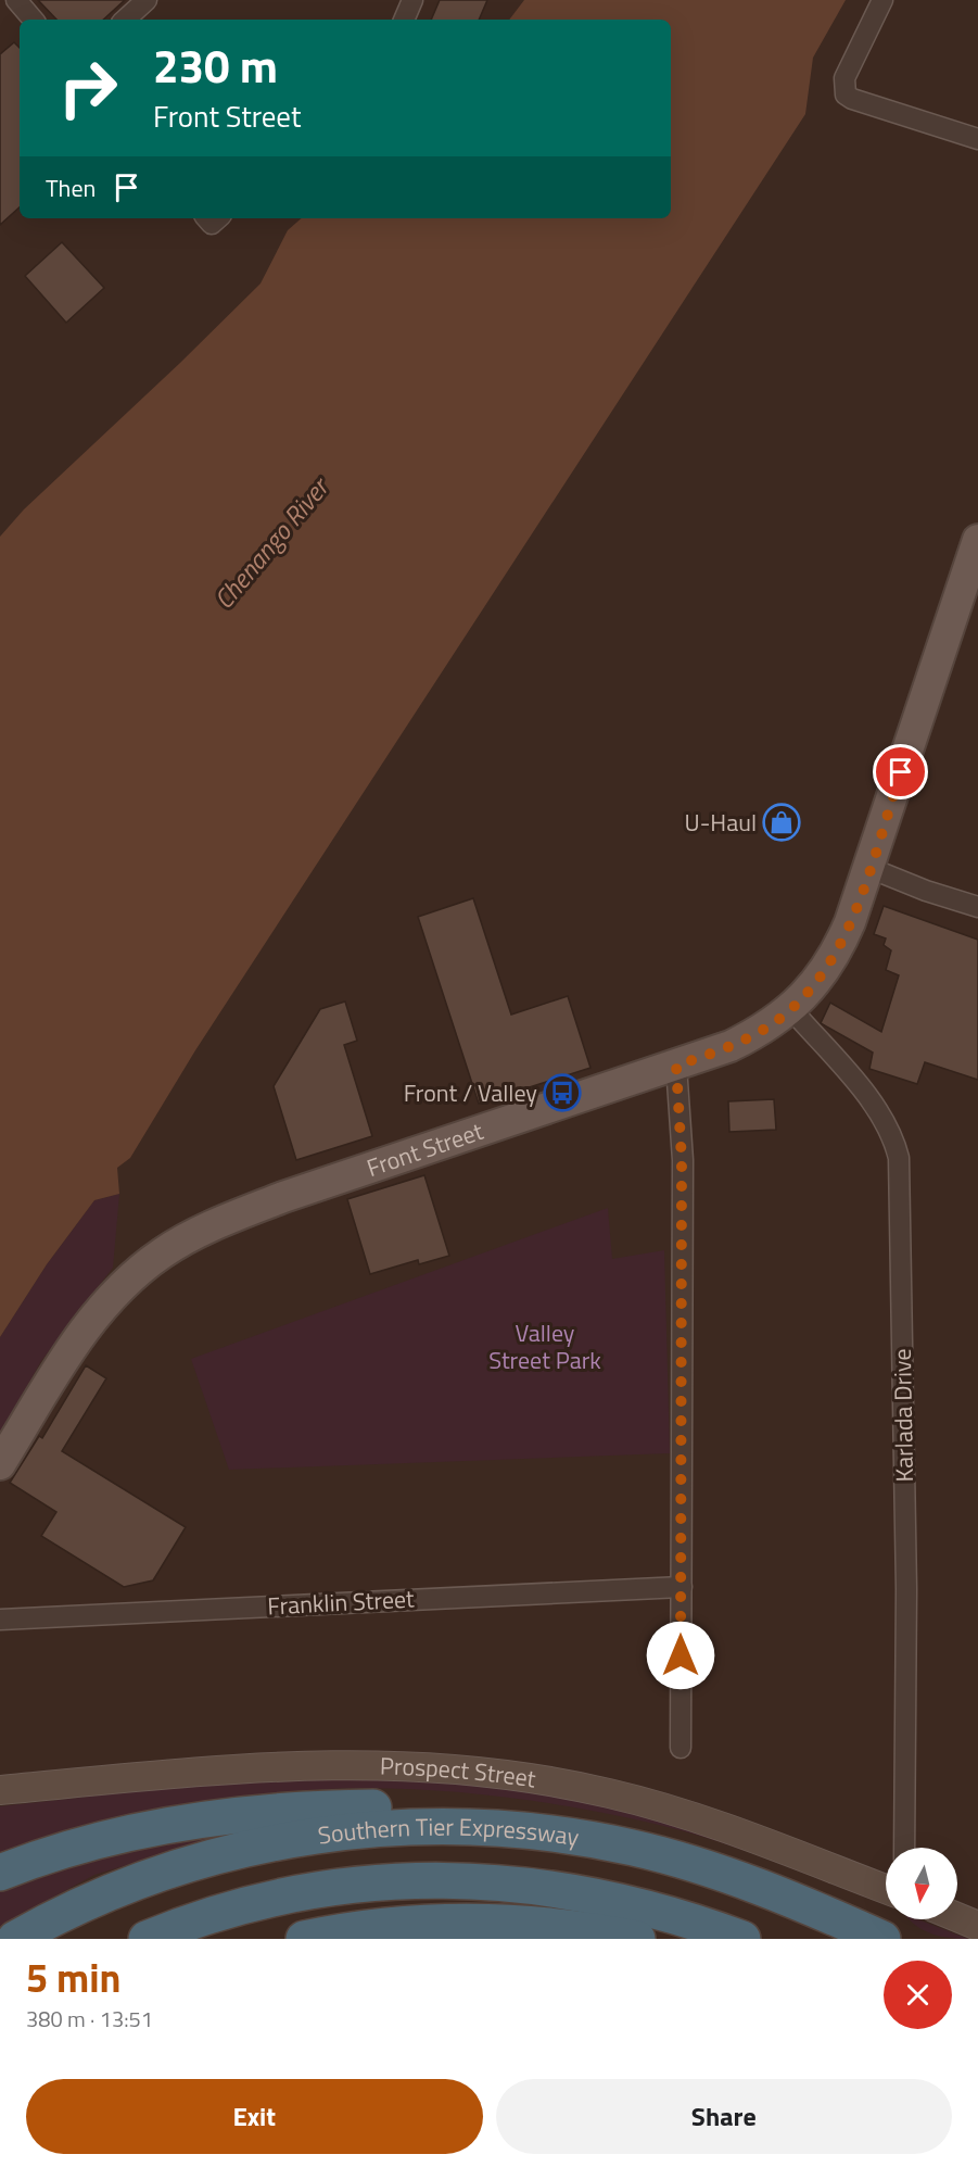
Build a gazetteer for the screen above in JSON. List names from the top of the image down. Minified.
{"streets":{"highway":["Southern Tier Expressway"],"main road":["Front Street"],"street":["Karlada Drive","Franklin Street","Prospect Street"]},"crossings":[["Front Street","Karlada Drive"]],"water":["Chenango River"],"parks":["Valley Street Park"],"places":{"shop":["U-Haul"],"bus stop":["Front / Valley"]},"north":"bottom","page":{"turn":["230 m","Front Street"],"then":"Then","heading":["5 min","380 m · 13:51"],"buttons":["Exit","Share"]}}
